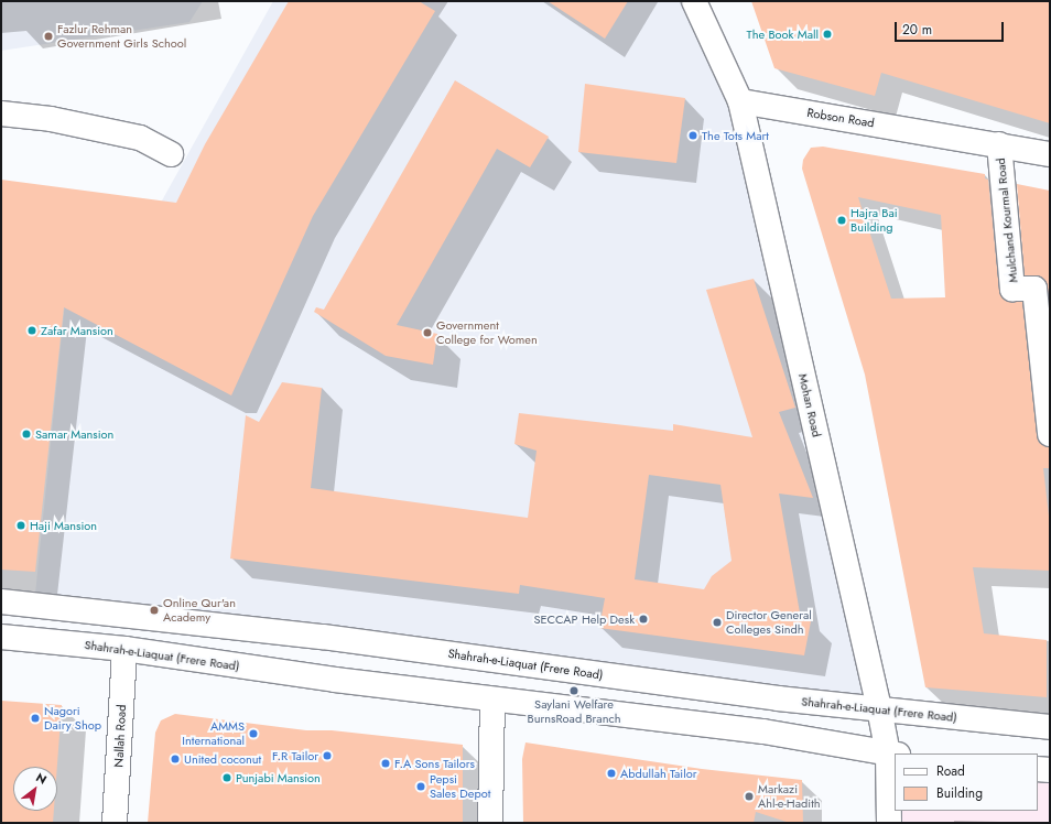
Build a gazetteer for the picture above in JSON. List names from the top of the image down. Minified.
{"streets":{"main road":["Robson Road","Mulchand Kourmal Road","Mohan Road","Shahrah-e-Liaquat (Frere Road)","Nallah Road"]},"crossings":[["Robson Road","Mulchand Kourmal Road"],["Robson Road","Mohan Road"],["Mohan Road","Shahrah-e-Liaquat (Frere Road)"],["Shahrah-e-Liaquat (Frere Road)","Nallah Road"]],"places":["The Book Mall","Fazlur Rehman Government Girls School","The Tots Mart","Hajra Bai Building","Zafar Mansion","Government College for Women","Samar Mansion","Haji Mansion","Online Qur'an Academy","SECCAP Help Desk","Director General Colleges Sindh","Saylani Welfare BurnsRoad Branch","Nagori Dairy Shop","AMMS International","F.R Tailor","United coconut","F.A Sons Tailors","Abdullah Tailor","Punjabi Mansion","Pepsi Sales Depot","Markazi Ahl-e-Hadith"],"legend":["Road","Building"],"scale_bar":"20 m","north":"top right"}
